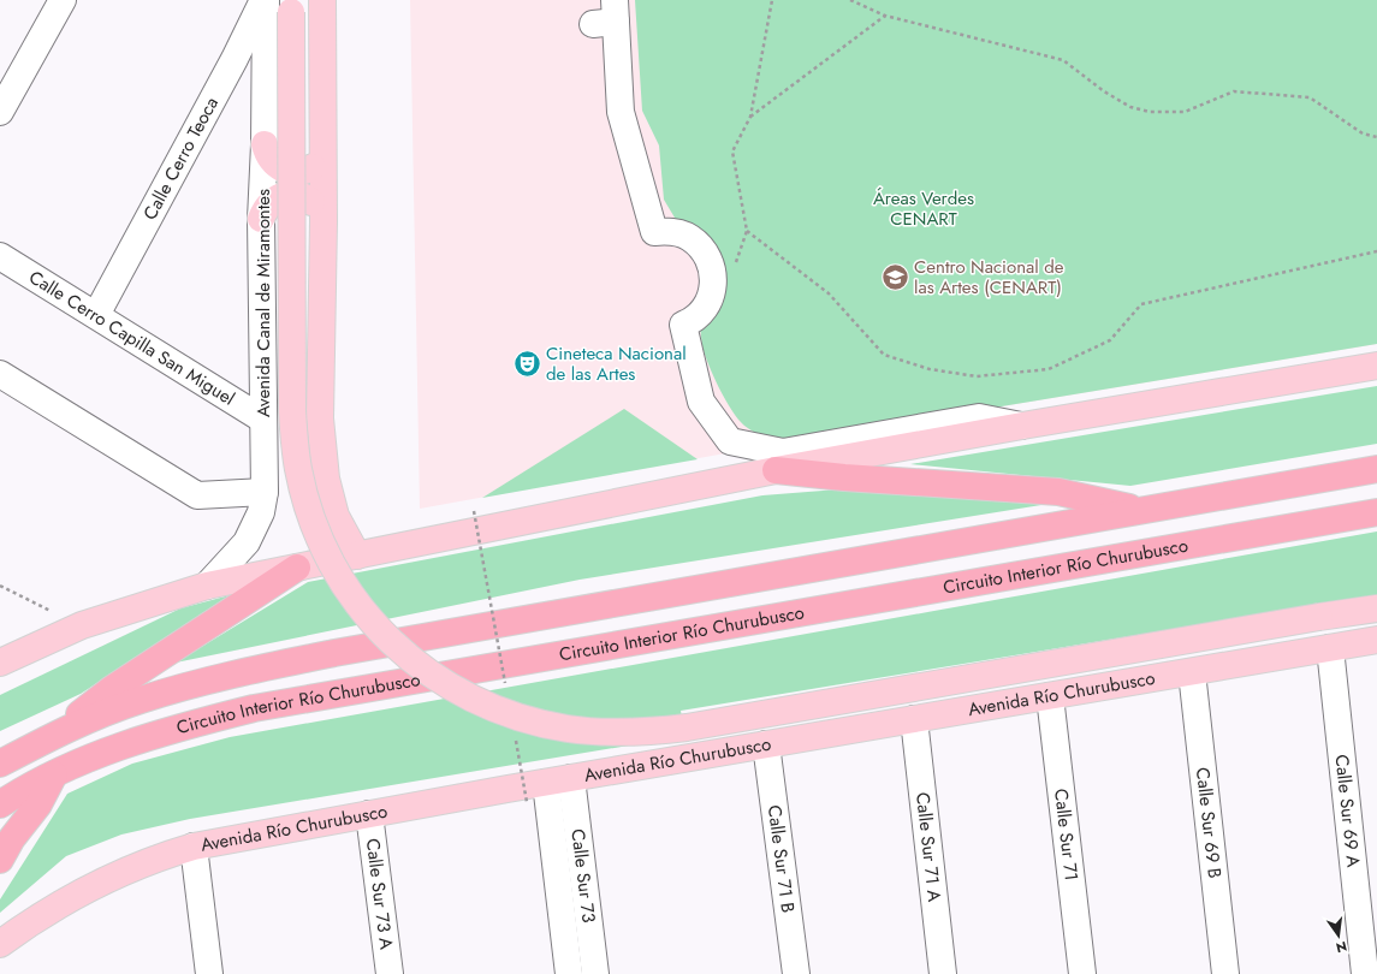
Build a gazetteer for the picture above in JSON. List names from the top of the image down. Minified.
{"streets":{"highway":["Circuito Interior Río Churubusco"],"main road":["Avenida Río Churubusco"],"street":["Calle Cerro Teoca","Avenida Canal de Miramontes","Calle Cerro Capilla San Miguel","Calle Sur 69 A","Calle Sur 69 B","Calle Sur 71","Calle Sur 71 A","Calle Sur 71 B","Calle Sur 73","Calle Sur 73 A"]},"crossings":[["Calle Cerro Teoca","Avenida Canal de Miramontes"],["Calle Cerro Teoca","Calle Cerro Capilla San Miguel"],["Avenida Canal de Miramontes","Calle Cerro Capilla San Miguel"],["Avenida Río Churubusco","Calle Sur 69 A"],["Avenida Río Churubusco","Calle Sur 69 B"],["Avenida Río Churubusco","Calle Sur 71"],["Avenida Río Churubusco","Calle Sur 71 A"],["Avenida Río Churubusco","Calle Sur 71 B"],["Avenida Río Churubusco","Calle Sur 73"],["Avenida Río Churubusco","Calle Sur 73 A"]],"parks":["Áreas Verdes CENART"],"places":{"school or university":["Centro Nacional de las Artes (CENART)"],"theatre":["Cineteca Nacional de las Artes"]},"north":"bottom"}
